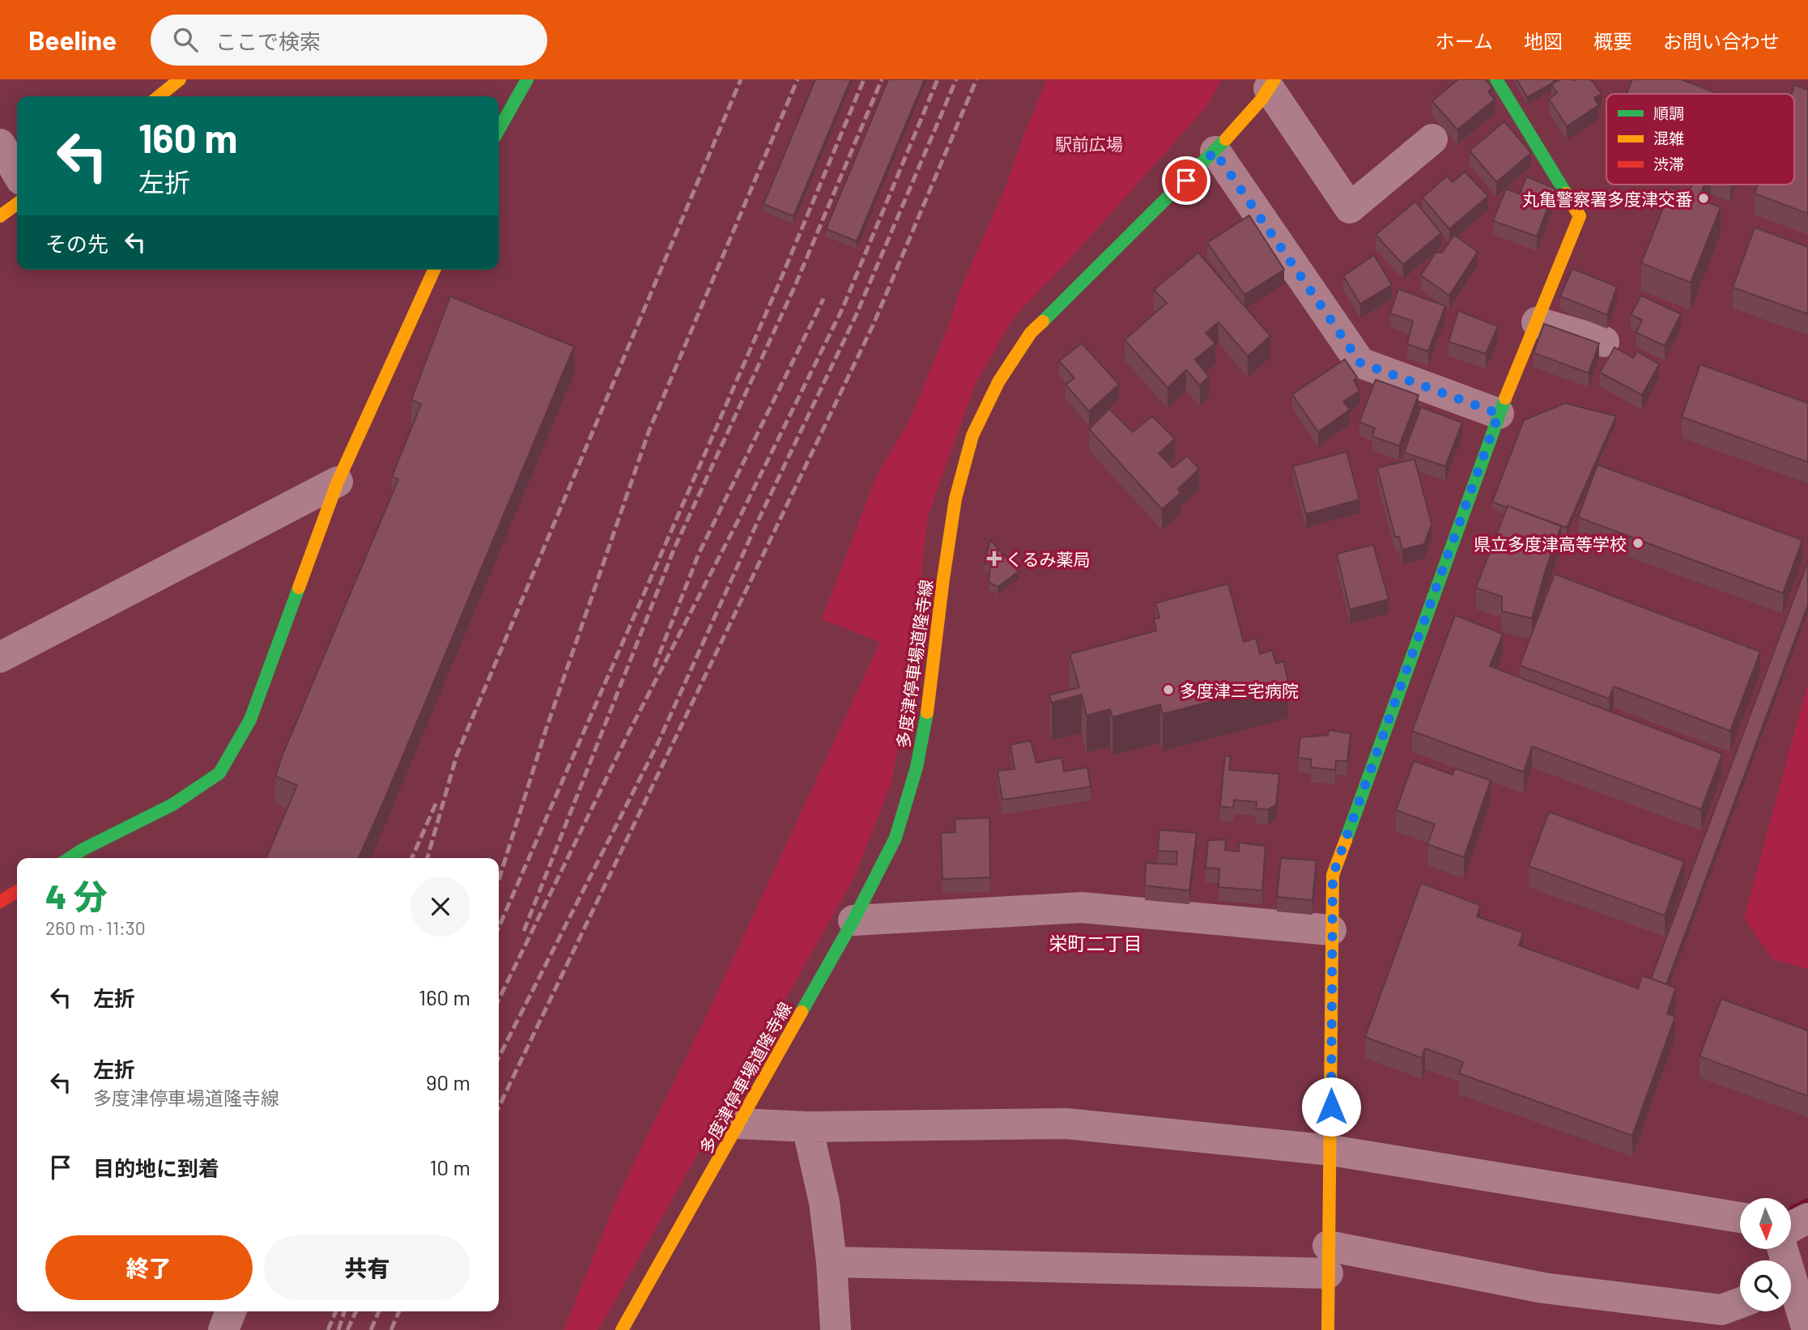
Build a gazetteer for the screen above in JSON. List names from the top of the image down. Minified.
{"streets":{"street":["多度津停車場道隆寺線"]},"districts":["栄町二丁目"],"parks":["駅前広場"],"places":{"other":["丸亀警察署多度津交番","県立多度津高等学校","多度津三宅病院"],"health":["くるみ薬局"]},"legend":["順調","混雑","渋滞"],"north":"bottom","page":{"header":"Beeline","search":"ここで検索","nav":["ホーム","地図","概要","お問い合わせ"],"turn":["160 m","左折"],"then":"その先","heading":["4 分","260 m · 11:30"],"list":[{"name":"左折","value":"160 m"},{"name":"左折","note":"多度津停車場道隆寺線","value":"90 m"},{"name":"目的地に到着","value":"10 m"}],"buttons":["終了","共有"]}}
